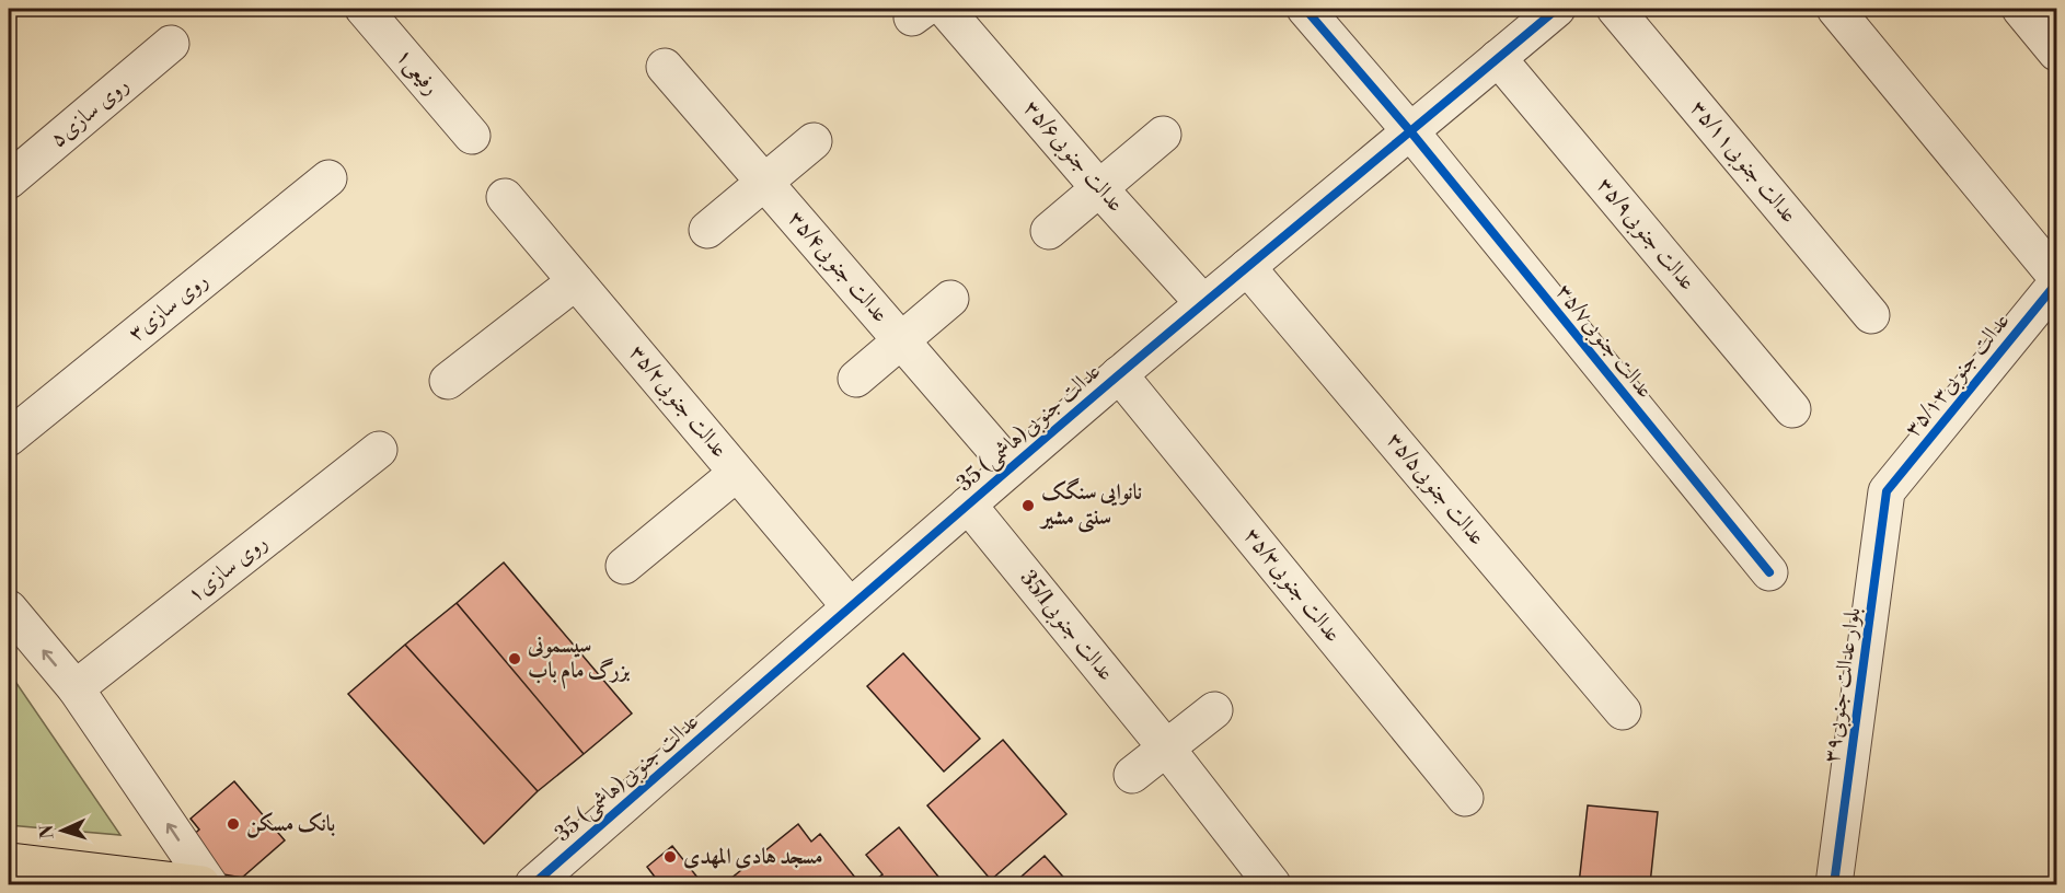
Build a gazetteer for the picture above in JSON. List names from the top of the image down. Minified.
{"streets":{"street":["رفیعی۱","روی سازی۵","عدالت جنوبی۳۵/۶","عدالت جنوبی۳۵/۱۱","عدالت جنوبی۳۵/۹","عدالت جنوبی۳۵/۴","روی سازی۳","عدالت جنوبی۳۵/۷","عدالت جنوبی۳۵/۱۳","عدالت جنوبی۳۵/۲","35 عدالت جنوبی(هاشمی)","عدالت جنوبی۳۵/۵","روی سازی۱","عدالت جنوبی۳۵/۳","35/1عدالت جنوبی","۳۹بلوار عدالت جنوبی"]},"crossings":[["عدالت جنوبی۳۵/۶","35 عدالت جنوبی(هاشمی)"],["عدالت جنوبی۳۵/۹","35 عدالت جنوبی(هاشمی)"],["عدالت جنوبی۳۵/۴","35 عدالت جنوبی(هاشمی)"],["عدالت جنوبی۳۵/۷","35 عدالت جنوبی(هاشمی)"],["عدالت جنوبی۳۵/۱۳","۳۹بلوار عدالت جنوبی"],["عدالت جنوبی۳۵/۲","35 عدالت جنوبی(هاشمی)"],["35 عدالت جنوبی(هاشمی)","عدالت جنوبی۳۵/۵"],["35 عدالت جنوبی(هاشمی)","عدالت جنوبی۳۵/۳"],["35 عدالت جنوبی(هاشمی)","35/1عدالت جنوبی"]],"places":["نانوایی سنگک سنتی مشیر","سیسمونی بزرگ مام باب","بانک مسکن","مسجد هادی المهدی"],"north":"left"}
